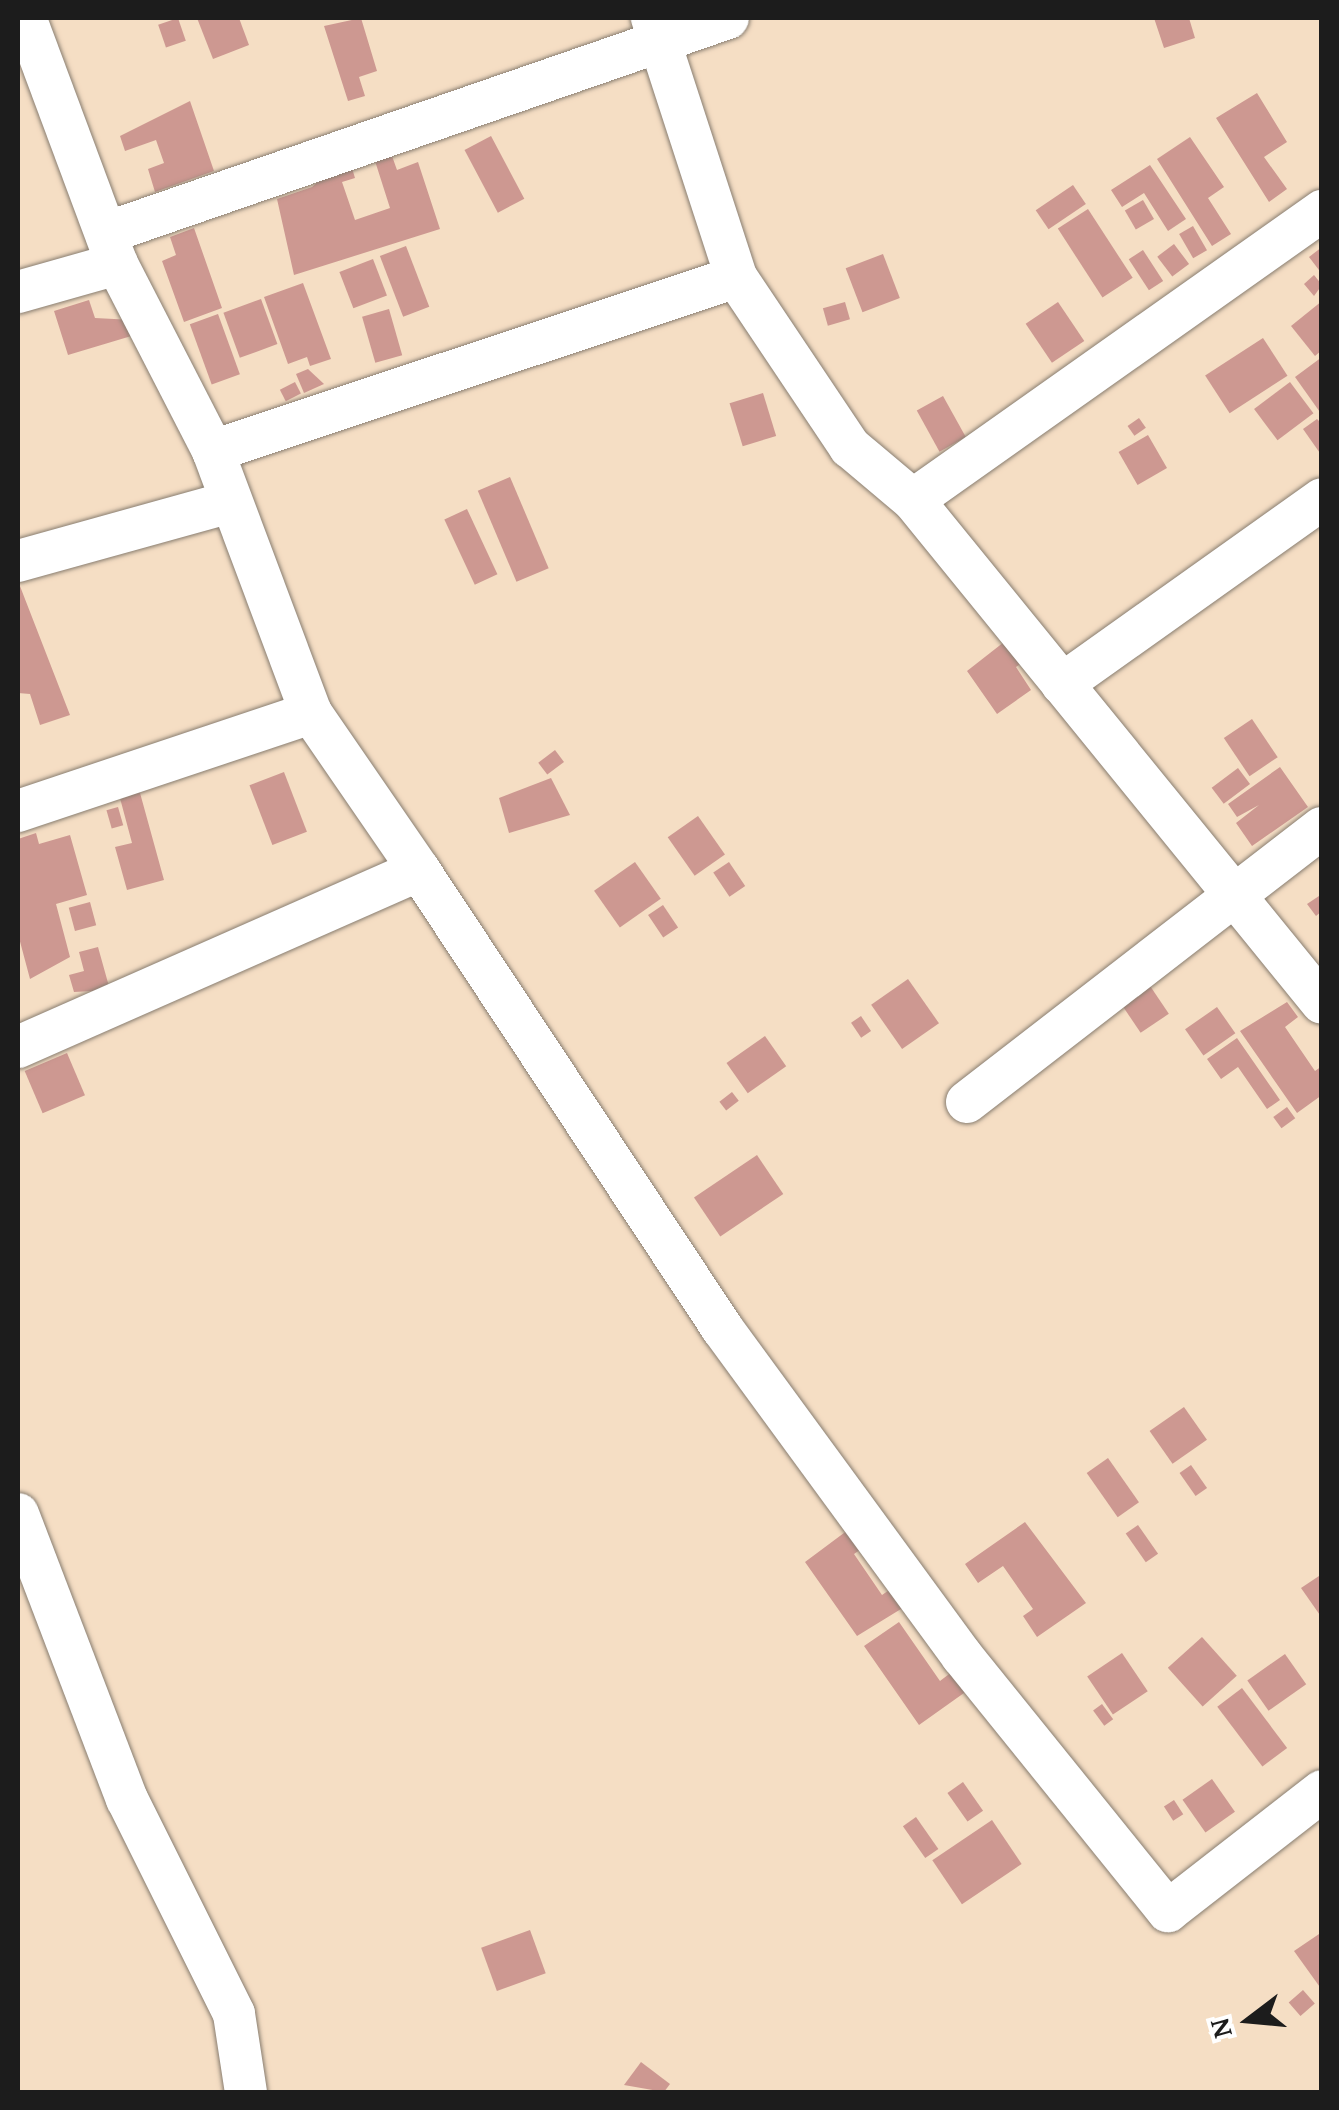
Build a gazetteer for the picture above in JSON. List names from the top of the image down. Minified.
{"north":"left"}
